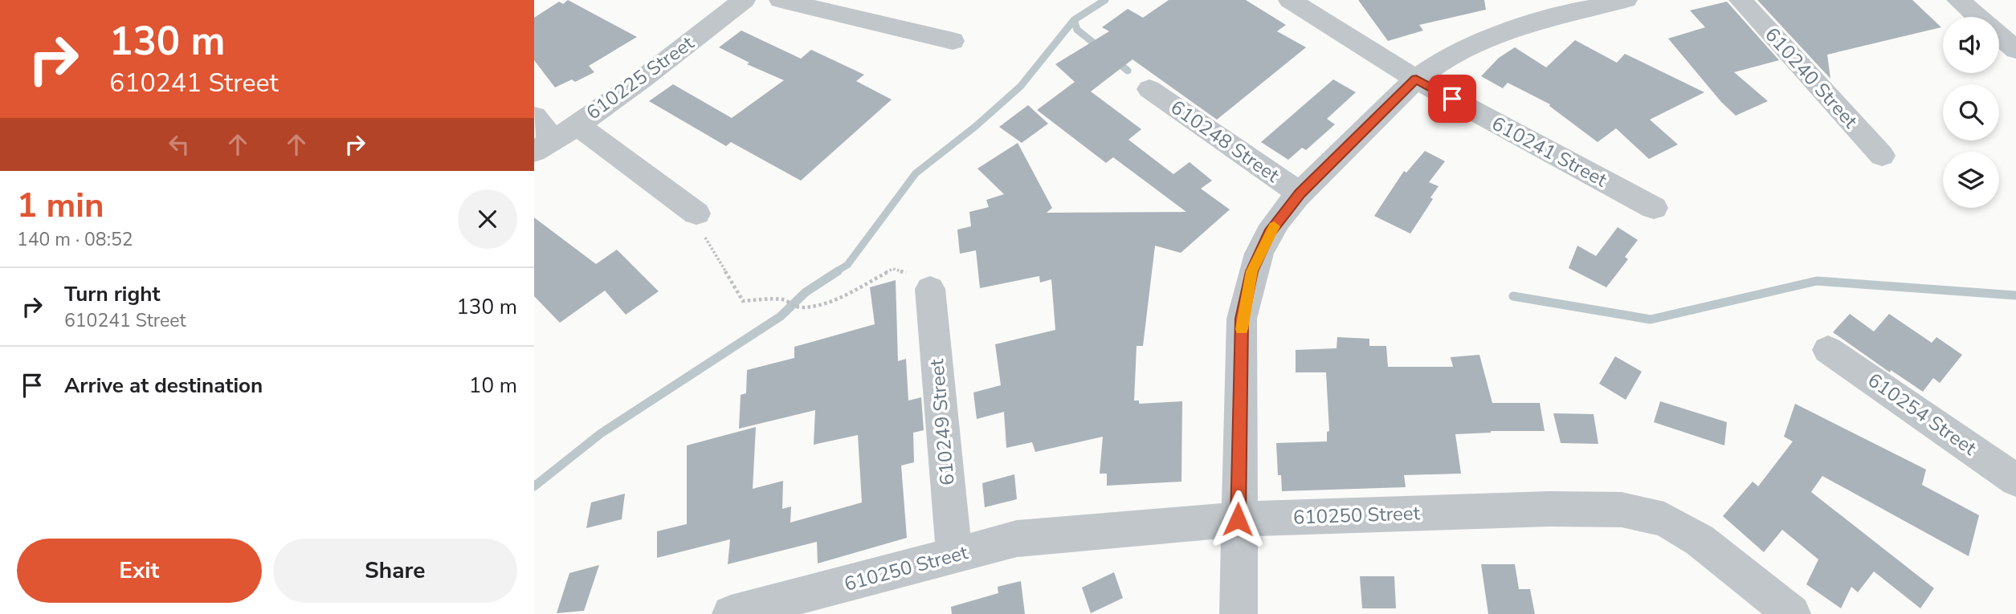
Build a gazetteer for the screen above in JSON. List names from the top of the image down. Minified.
{"streets":{"street":["610225 Street","610240 Street","610248 Street","610241 Street","610254 Street","610249 Street","610250 Street"]},"crossings":[["610249 Street","610250 Street"]],"page":{"turn":["130 m","610241 Street"],"heading":["1 min","140 m · 08:52"],"list":[{"name":"Turn right","note":"610241 Street","value":"130 m"},{"name":"Arrive at destination","value":"10 m"}],"buttons":["Exit","Share"]}}
